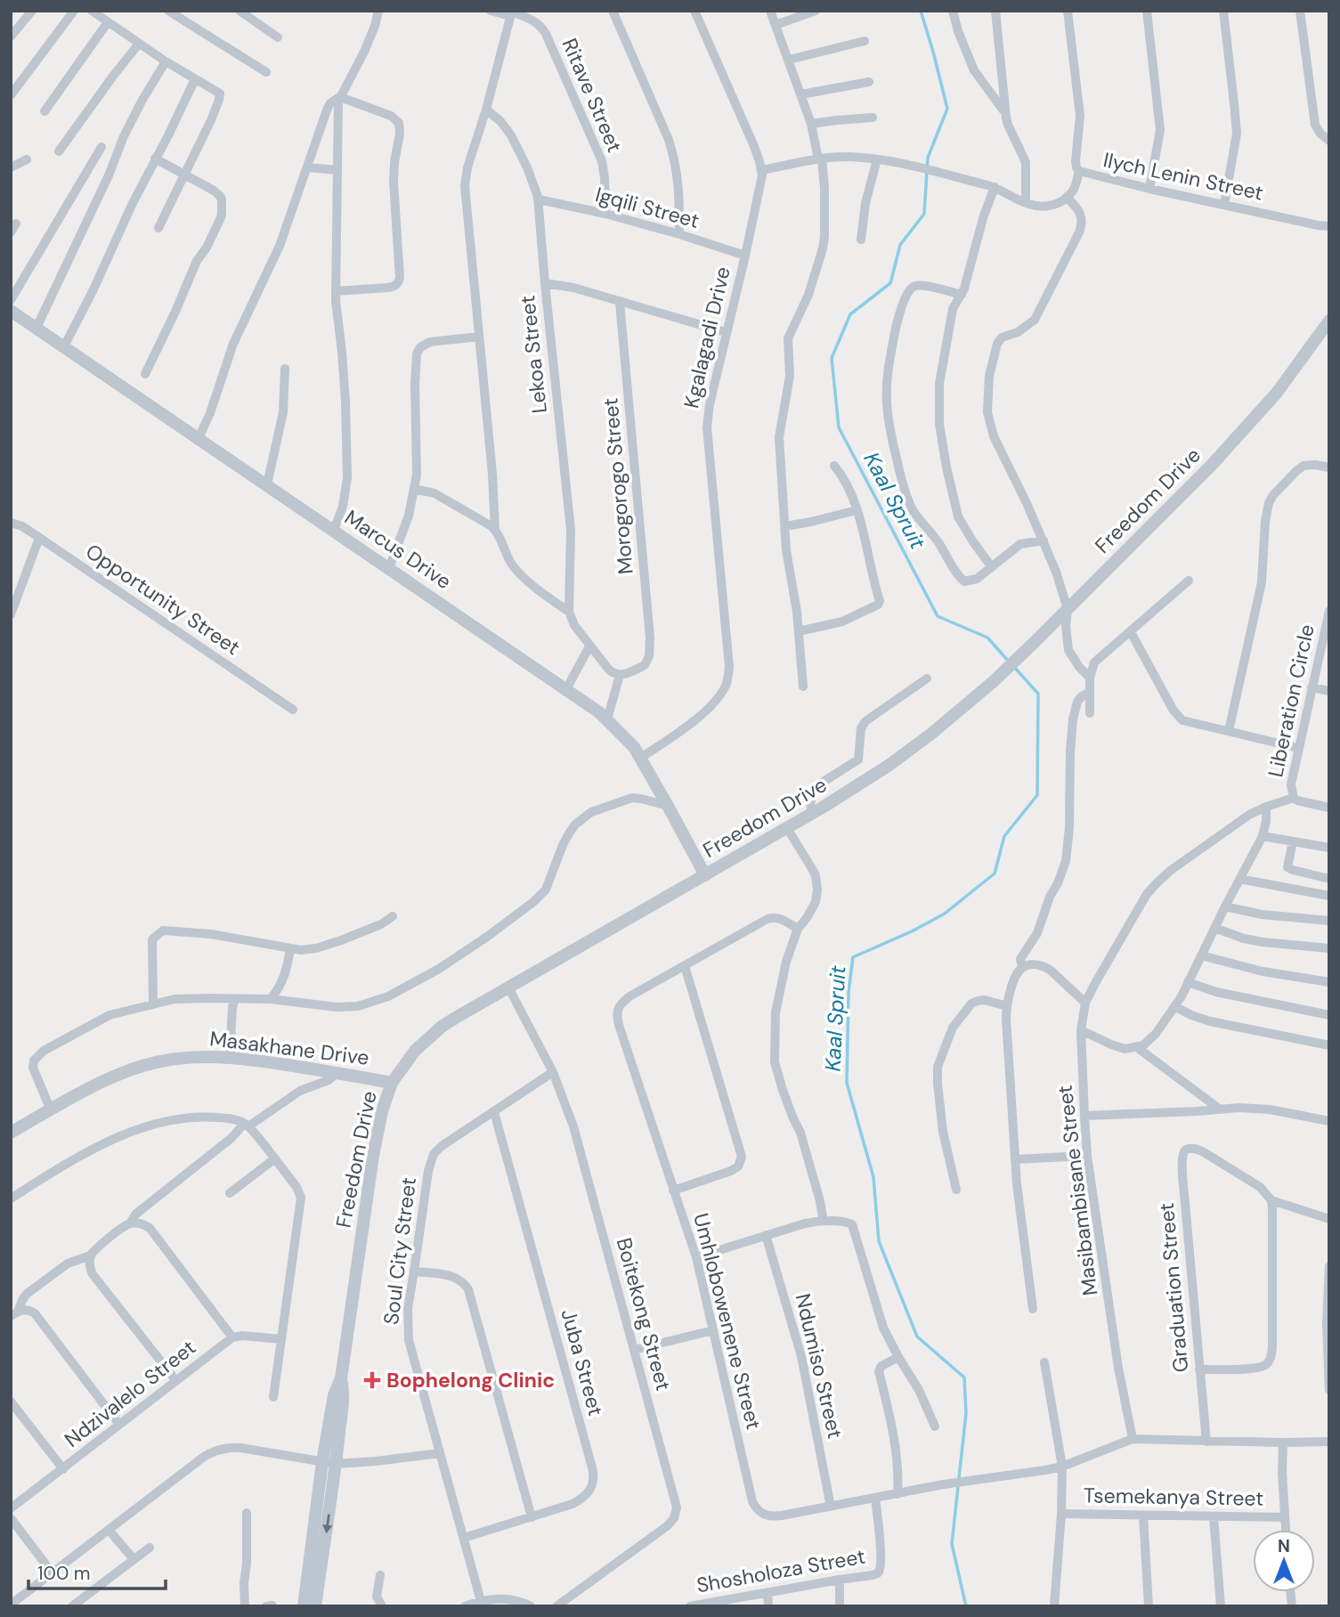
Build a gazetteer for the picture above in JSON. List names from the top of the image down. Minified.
{"streets":{"street":["Ritave Street","Ilych Lenin Street","Igqili Street","Kgalagadi Drive","Lekoa Street","Morogorogo Street","Freedom Drive","Marcus Drive","Opportunity Street","Liberation Circle","Masakhane Drive","Masibambisane Street","Soul City Street","Graduation Street","Boitekong Street","Umhlobowenene Street","Juba Street","Ndumiso Street","Ndzivalelo Street","Tsemekanya Street","Shosholoza Street"]},"crossings":[["Ritave Street","Igqili Street"],["Igqili Street","Kgalagadi Drive"],["Igqili Street","Lekoa Street"],["Kgalagadi Drive","Marcus Drive"],["Freedom Drive","Marcus Drive"],["Freedom Drive","Masakhane Drive"],["Freedom Drive","Boitekong Street"],["Liberation Circle","Masibambisane Street"],["Masibambisane Street","Umhlobowenene Street"],["Soul City Street","Boitekong Street"],["Soul City Street","Juba Street"],["Umhlobowenene Street","Ndumiso Street"],["Umhlobowenene Street","Shosholoza Street"]],"water":["Kaal Spruit"],"places":{"health":["Bophelong Clinic"]},"scale_bar":"100 m","north":"top"}
